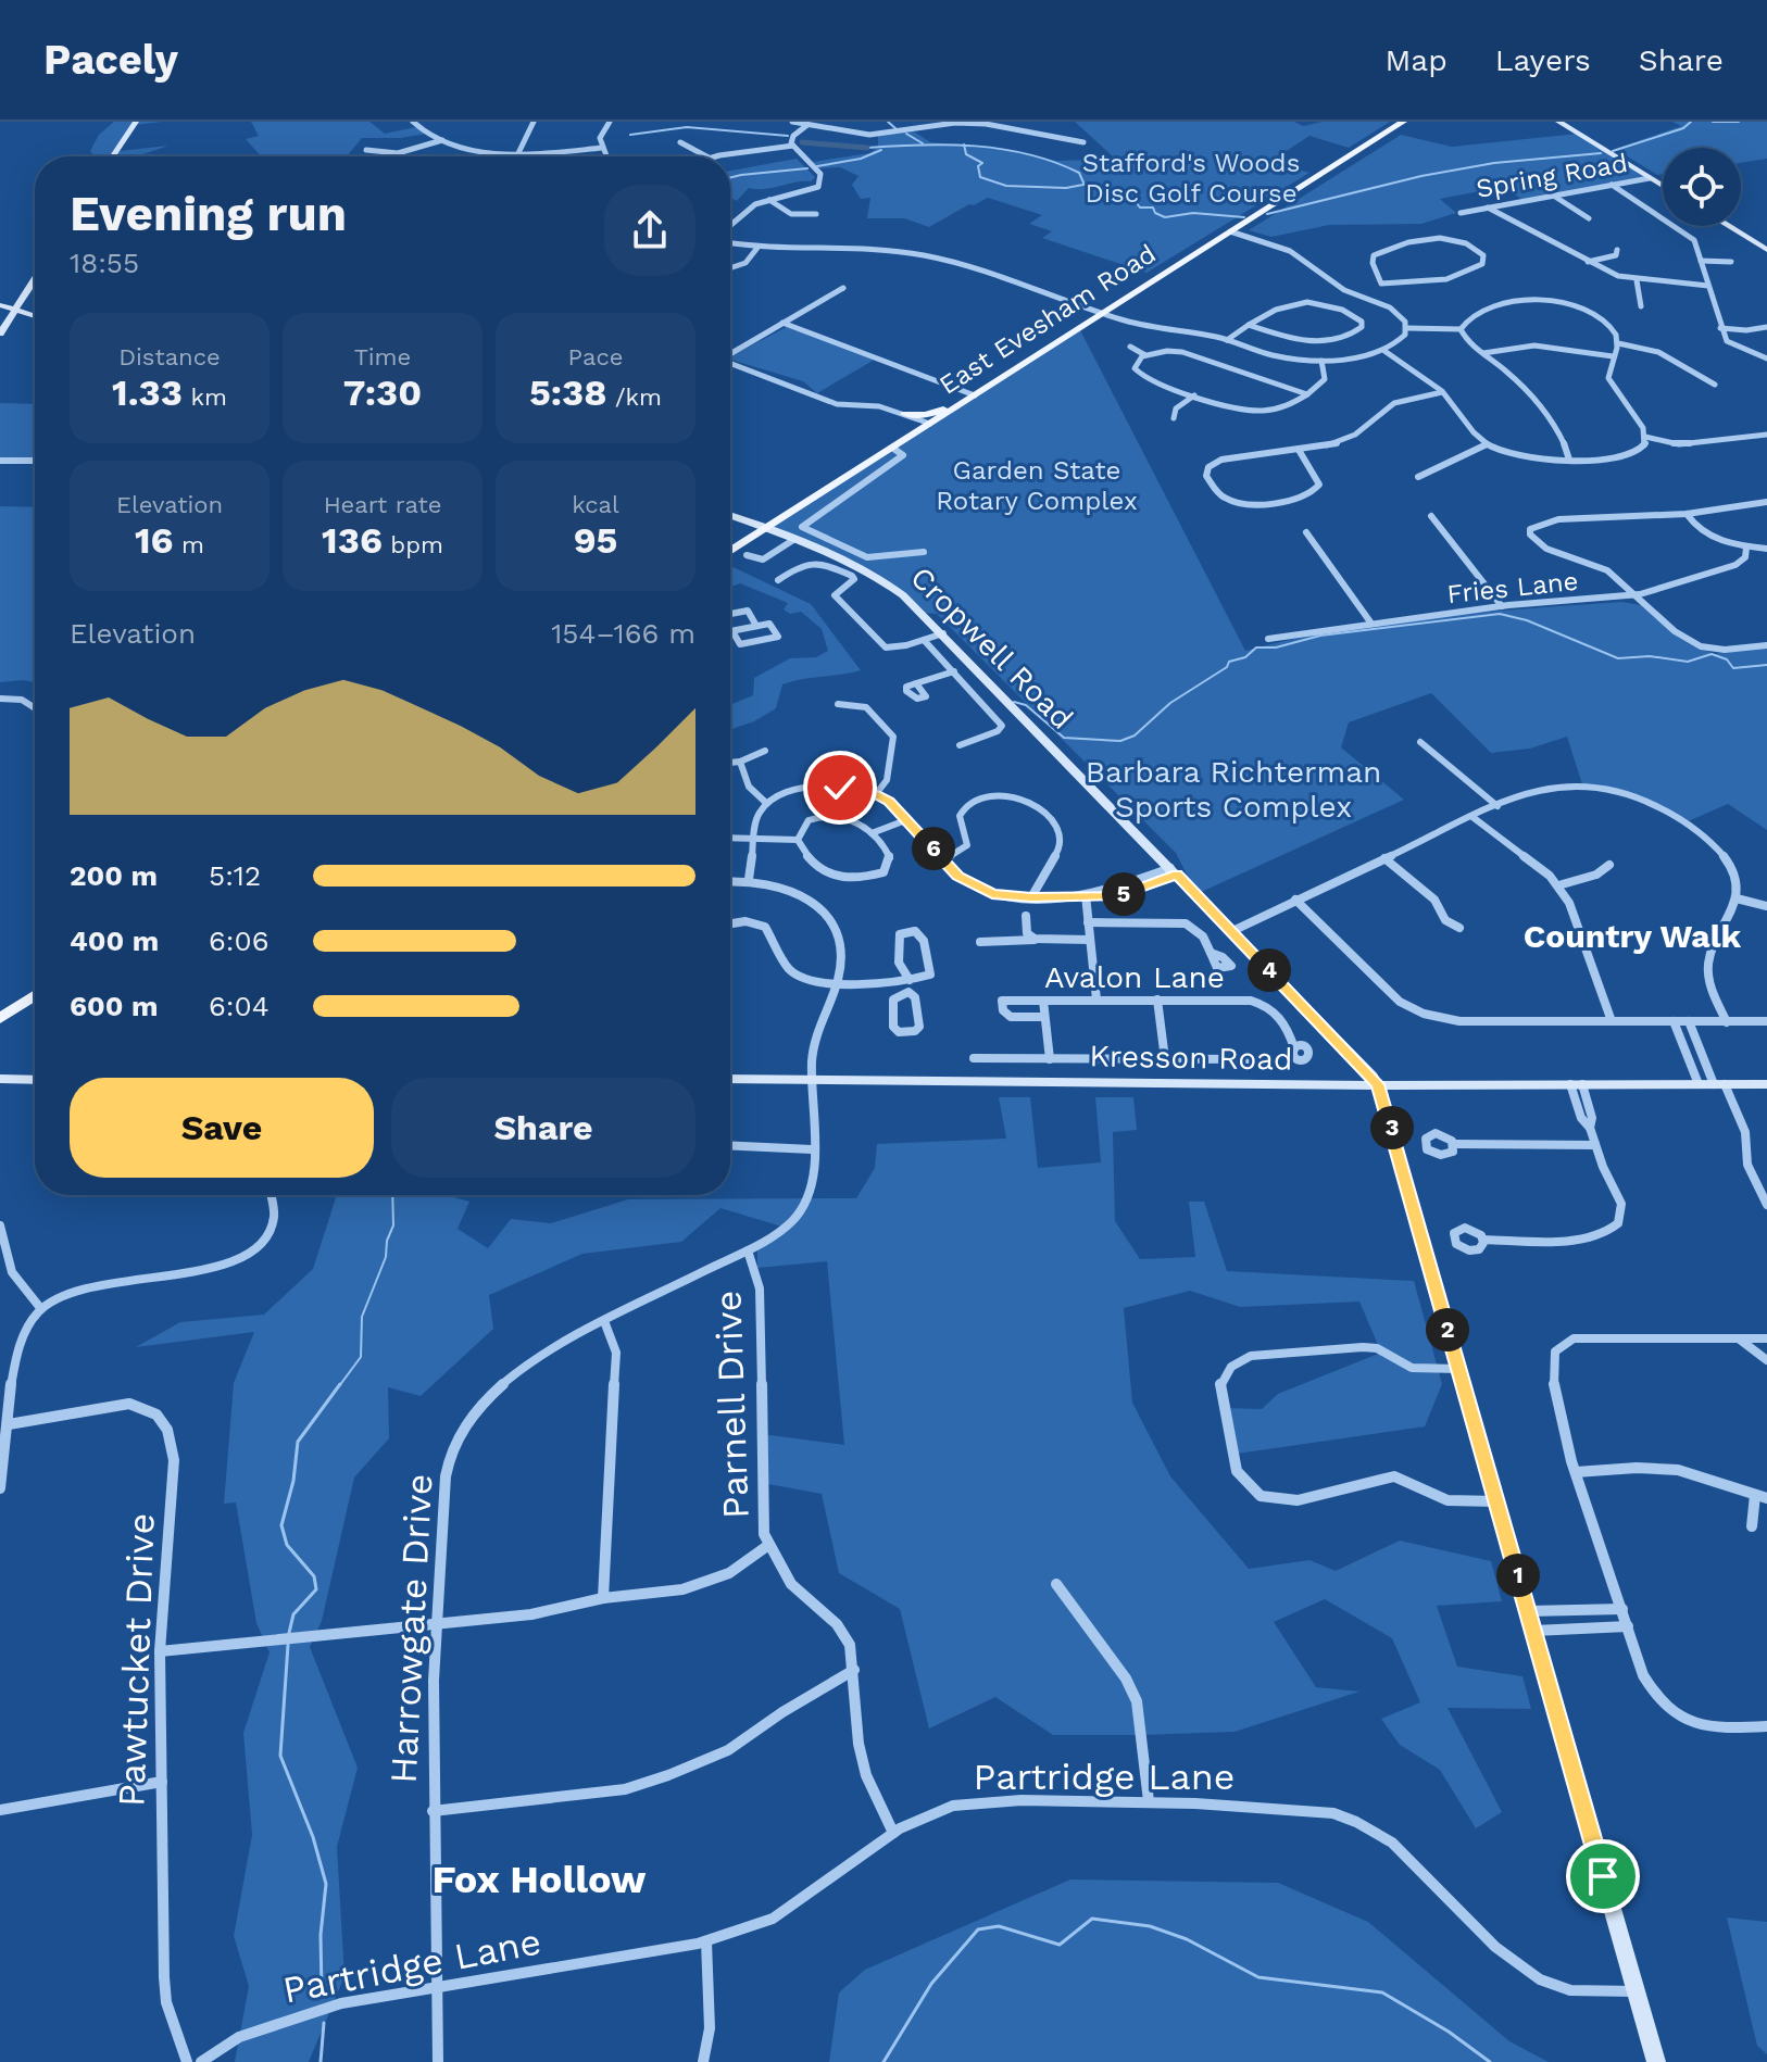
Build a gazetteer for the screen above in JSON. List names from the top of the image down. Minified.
{"streets":{"main road":["East Evesham Road"],"street":["Spring Road","Fries Lane","Cropwell Road","Avalon Lane","Kresson Road","Parnell Drive","Harrowgate Drive","Pawtucket Drive","Partridge Lane"]},"crossings":[["East Evesham Road","Cropwell Road"],["Cropwell Road","Kresson Road"],["Cropwell Road","Partridge Lane"],["Kresson Road","Harrowgate Drive"],["Parnell Drive","Harrowgate Drive"],["Parnell Drive","Partridge Lane"],["Harrowgate Drive","Partridge Lane"]],"districts":["Country Walk","Fox Hollow"],"parks":["Stafford's Woods Disc Golf Course","Garden State Rotary Complex","Barbara Richterman Sports Complex"],"page":{"header":"Pacely","nav":["Map","Layers","Share"],"heading":["Evening run","18:55"],"stats":[["Distance","1.33 km"],["Time","7:30"],["Pace","5:38 /km"],["Elevation","16 m"],["Heart rate","136 bpm"],["kcal","95"]],"chart":["Elevation","154–166 m"],"pins":["6","5","4","3","2","1"],"list":[{"name":"200 m","note":"5:12"},{"name":"400 m","note":"6:06"},{"name":"600 m","note":"6:04"}],"buttons":["Save","Share"]}}
